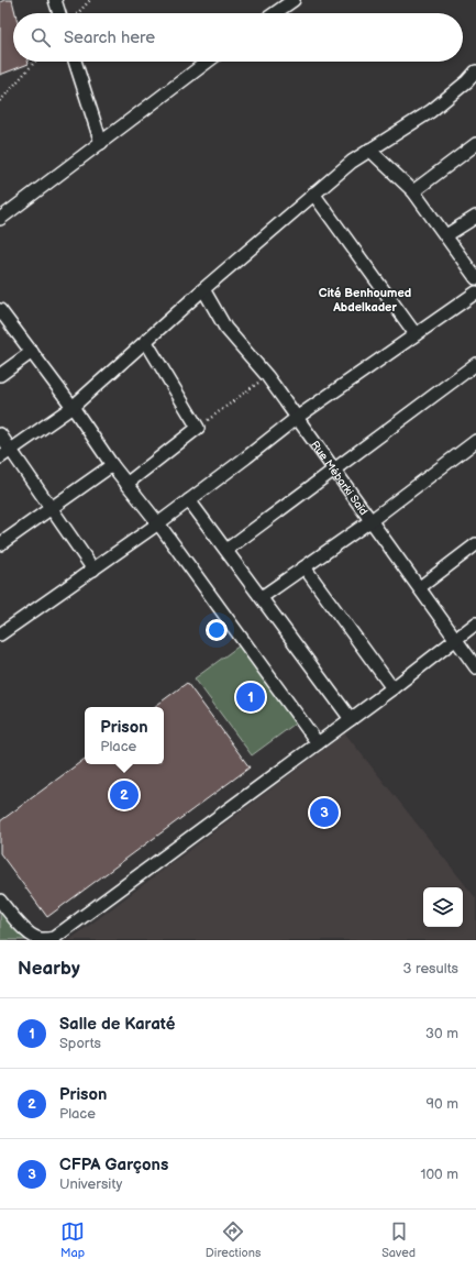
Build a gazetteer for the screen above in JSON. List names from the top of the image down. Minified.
{"streets":{"street":["Rue Mébarki Saïd"]},"districts":["Cité Benhoumed Abdelkader"],"page":{"search":"Search here","pins":["1","2","3"],"popup":["Prison","Place"],"heading":["Nearby","3 results"],"list":[{"mark":"1","name":"Salle de Karaté","note":"Sports","value":"30 m"},{"mark":"2","name":"Prison","note":"Place","value":"90 m"},{"mark":"3","name":"CFPA Garçons","note":"University","value":"100 m"}],"nav":["Map","Directions","Saved"]}}
